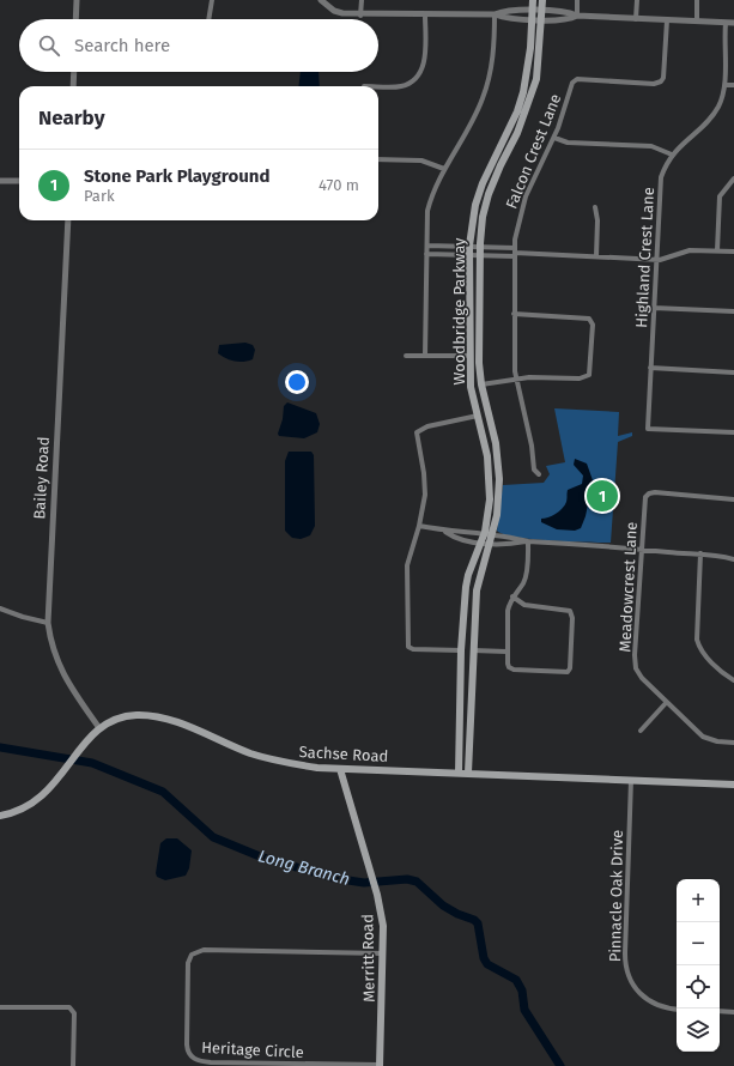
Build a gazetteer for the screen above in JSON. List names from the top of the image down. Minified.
{"streets":{"main road":["Woodbridge Parkway","Sachse Road","Merritt Road"],"street":["Falcon Crest Lane","Highland Crest Lane","Bailey Road","Meadowcrest Lane","Pinnacle Oak Drive","Heritage Circle"]},"crossings":[["Woodbridge Parkway","Sachse Road"],["Bailey Road","Sachse Road"],["Sachse Road","Pinnacle Oak Drive"],["Sachse Road","Merritt Road"],["Merritt Road","Heritage Circle"]],"water":["Long Branch"],"page":{"search":"Search here","heading":"Nearby","list":[{"mark":"1","name":"Stone Park Playground","note":"Park","value":"470 m"}],"pins":"1","map_buttons":["+","−"]}}
